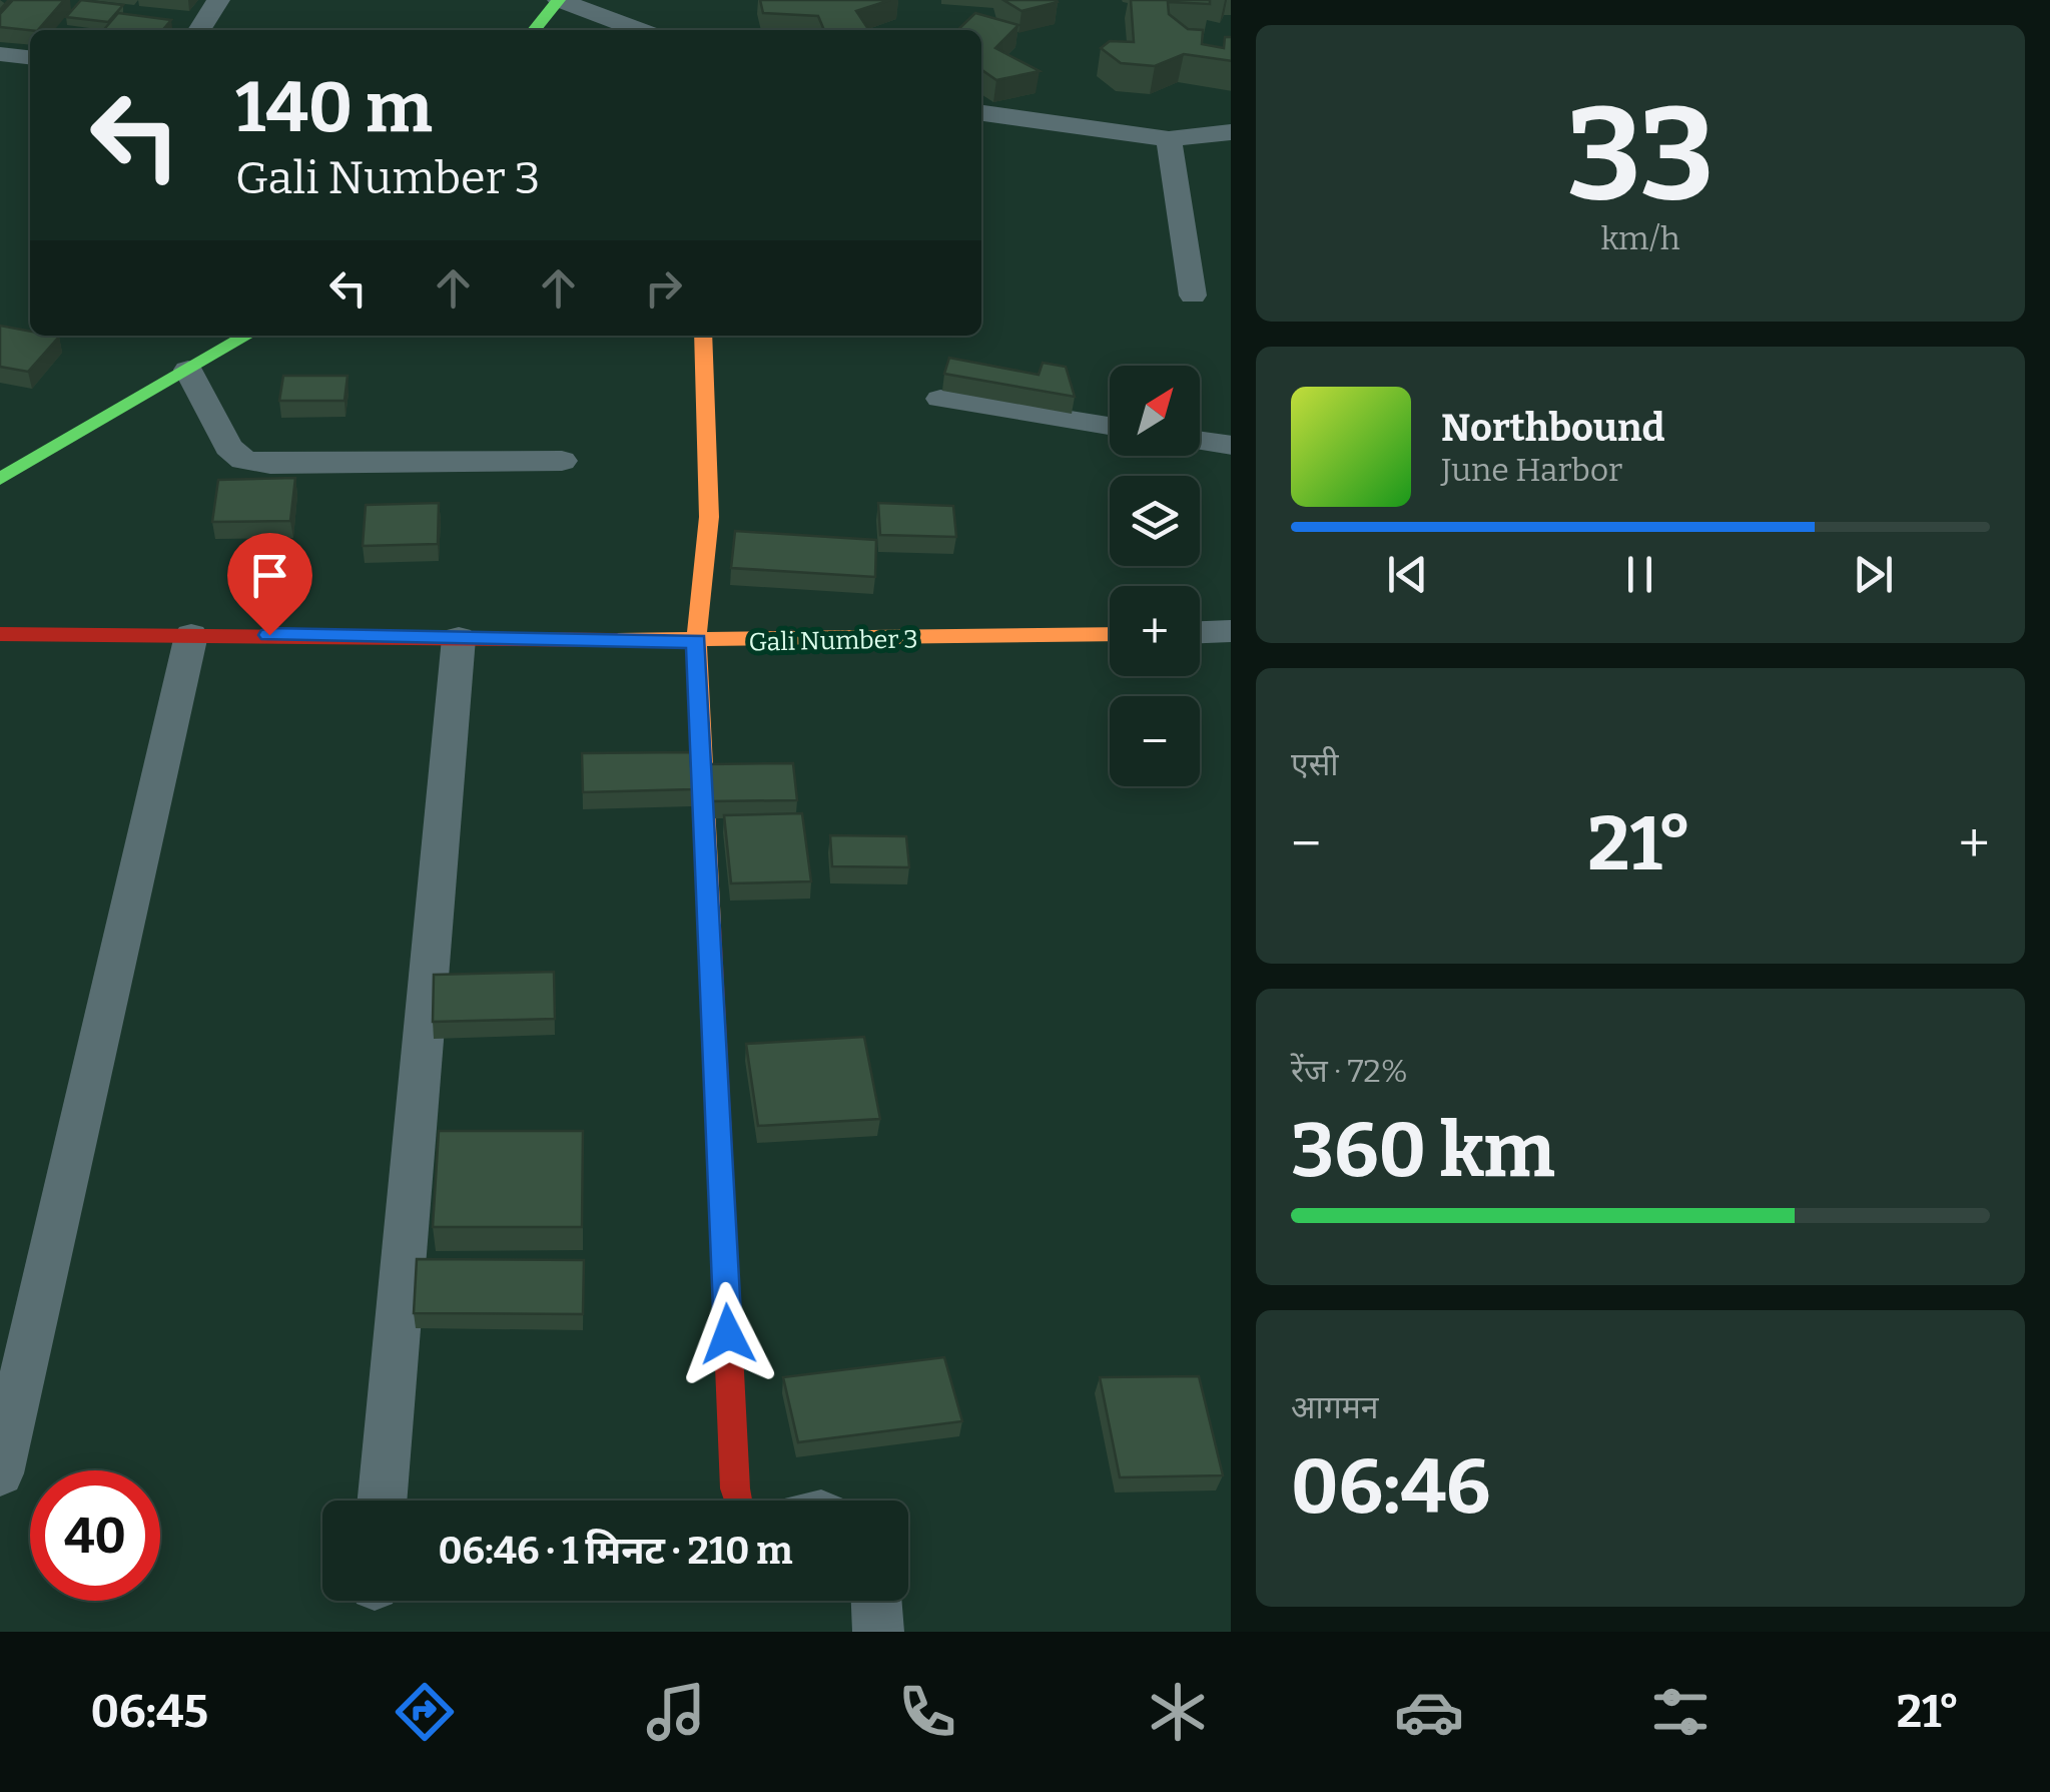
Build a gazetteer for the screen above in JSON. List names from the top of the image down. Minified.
{"streets":{"street":["Gali Number 3"]},"north":"top right","page":{"tile":[["33","km/h"],"एसी",["रेंज · 72%","360 km"],["आगमन","06:46"]],"turn":["140 m","Gali Number 3"],"map_buttons":["+","−"],"song":["Northbound","June Harbor"],"heat":["−","21°","+"],"limit":"40","trip":"06:46 · 1 मिनट · 210 m","tabs":["06:45","21°"]}}
